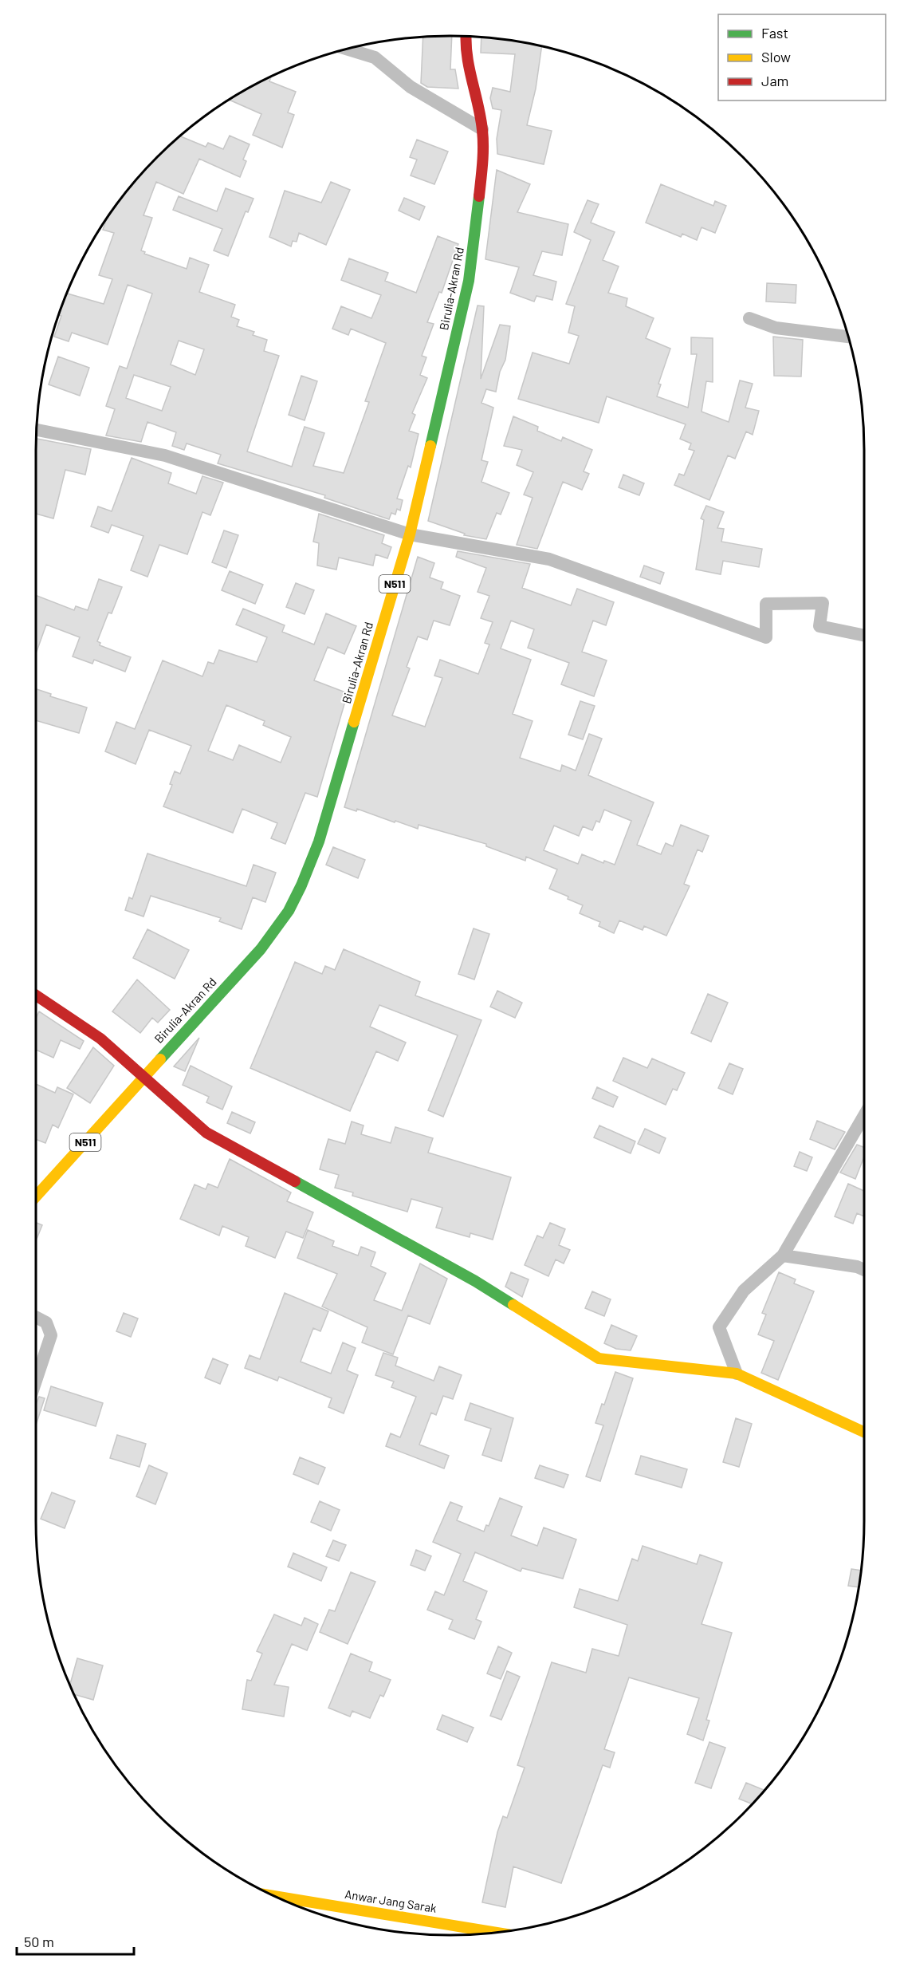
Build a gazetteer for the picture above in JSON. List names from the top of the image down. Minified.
{"streets":{"main road":["Birulia-Akran Rd","N511","Anwar Jang Sarak"]},"legend":["Fast","Slow","Jam"],"scale_bar":"50 m"}
